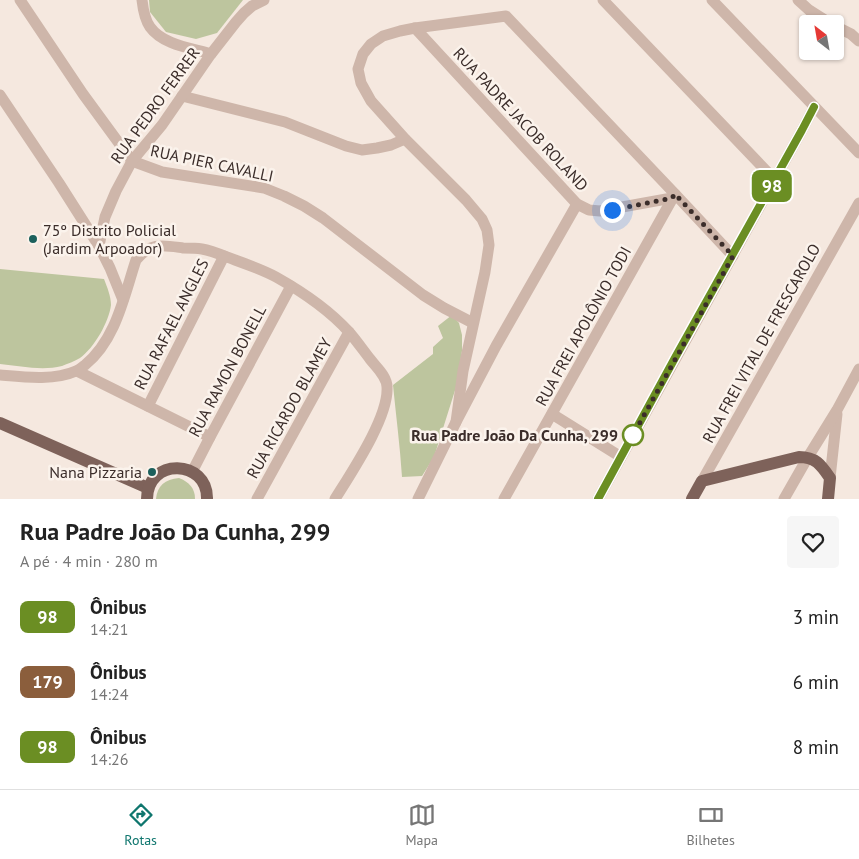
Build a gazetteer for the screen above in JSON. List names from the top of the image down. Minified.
{"streets":{"main road":["RUA FREI VITAL DE FRESCAROLO"],"street":["RUA PEDRO FERRER","RUA PADRE JACOB ROLAND","RUA PIER CAVALLI","RUA RAFAEL ANGLES","RUA FREI APOLÔNIO TODI","RUA RAMON BONELL","RUA RICARDO BLAMEY"]},"crossings":[["RUA PEDRO FERRER","RUA PIER CAVALLI"],["RUA PADRE JACOB ROLAND","RUA FREI APOLÔNIO TODI"]],"places":["75º Distrito Policial (Jardim Arpoador)","Rua Padre João Da Cunha, 299","Nana Pizzaria"],"lines":["bus line 98"],"north":"top left","page":{"on_map":"98","heading":["Rua Padre João Da Cunha, 299","A pé · 4 min · 280 m"],"list":[{"mark":"98","name":"Ônibus","note":"14:21","value":"3 min"},{"mark":"179","name":"Ônibus","note":"14:24","value":"6 min"},{"mark":"98","name":"Ônibus","note":"14:26","value":"8 min"}],"tabs":["Rotas","Mapa","Bilhetes"]}}
